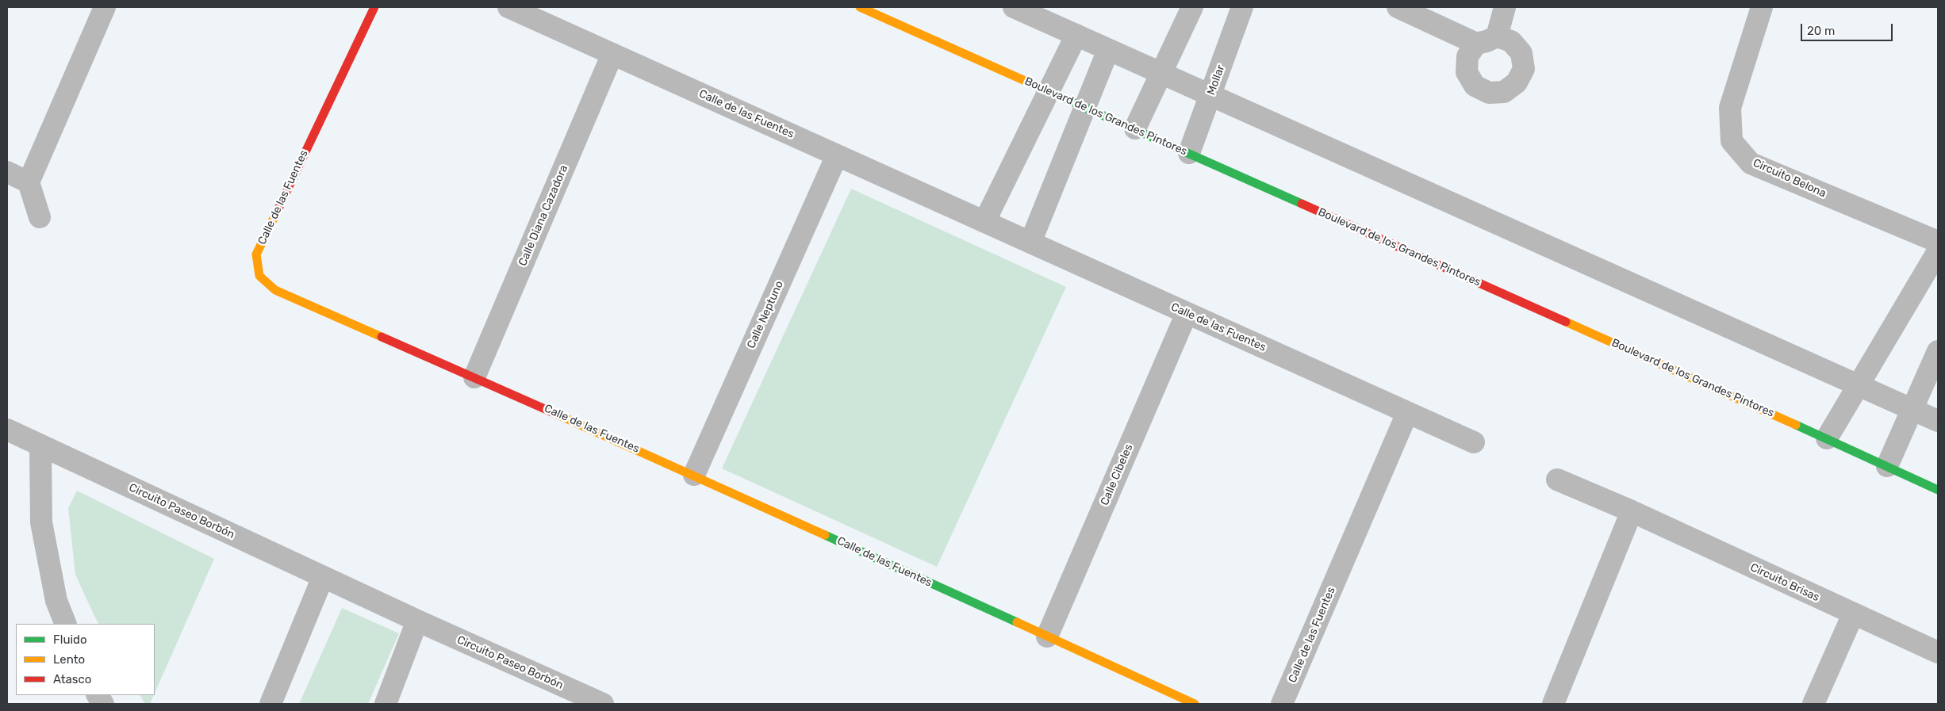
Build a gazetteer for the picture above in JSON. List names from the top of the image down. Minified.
{"streets":{"street":["Mollar","Calle de las Fuentes","Boulevard de los Grandes Pintores","Circuito Belona","Calle Diana Cazadora","Calle Neptuno","Calle Cibeles","Circuito Paseo Borbón","Circuito Brisas"]},"crossings":[["Mollar","Boulevard de los Grandes Pintores"],["Calle de las Fuentes","Calle Diana Cazadora"],["Calle de las Fuentes","Calle Neptuno"],["Calle de las Fuentes","Calle Cibeles"]],"legend":["Fluido","Lento","Atasco"],"scale_bar":"20 m"}
